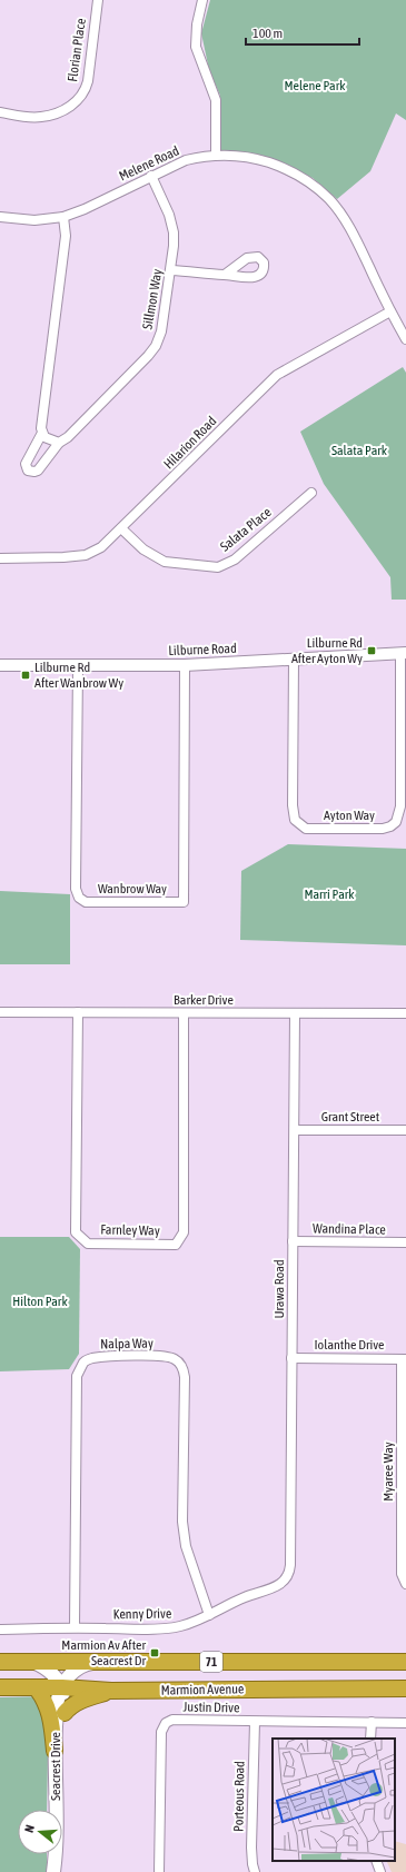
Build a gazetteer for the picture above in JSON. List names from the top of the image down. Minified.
{"streets":{"highway":["71","Marmion Avenue"],"main road":["Seacrest Drive"],"street":["Florian Place","Melene Road","Sillmon Way","Hilarion Road","Salata Place","Lilburne Road","Ayton Way","Wanbrow Way","Barker Drive","Grant Street","Wandina Place","Farnley Way","Urawa Road","Nalpa Way","Iolanthe Drive","Myaree Way","Kenny Drive","Justin Drive","Porteous Road"]},"crossings":[["Melene Road","Sillmon Way"],["Melene Road","Hilarion Road"],["Hilarion Road","Salata Place"],["Lilburne Road","Ayton Way"],["Lilburne Road","Wanbrow Way"],["Barker Drive","Farnley Way"],["Barker Drive","Urawa Road"],["Grant Street","Urawa Road"],["Wandina Place","Urawa Road"],["Urawa Road","Iolanthe Drive"],["Urawa Road","Kenny Drive"],["Nalpa Way","Kenny Drive"],["Iolanthe Drive","Myaree Way"],["Marmion Avenue","Seacrest Drive"],["Justin Drive","Porteous Road"]],"parks":["Melene Park","Salata Park","Marri Park","Hilton Park"],"places":{"transit":["Lilburne Rd After Ayton Wy","Lilburne Rd After Wanbrow Wy","Marmion Av After Seacrest Dr"]},"scale_bar":"100 m","north":"left"}
